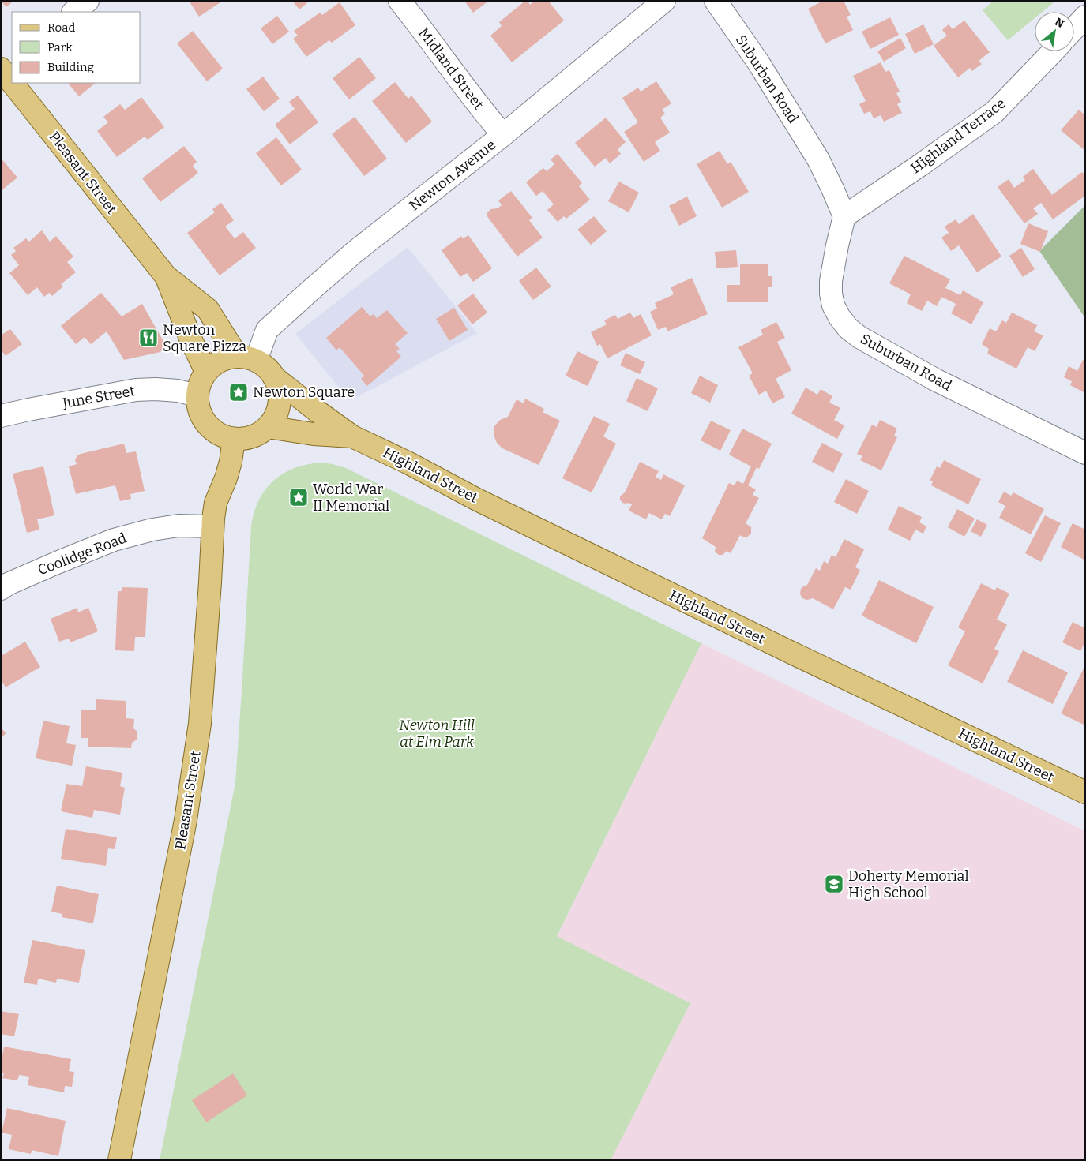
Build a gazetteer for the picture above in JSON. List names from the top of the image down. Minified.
{"streets":{"main road":["Pleasant Street","Highland Street"],"street":["Midland Street","Suburban Road","Highland Terrace","Newton Avenue","June Street","Coolidge Road"]},"crossings":[["Midland Street","Newton Avenue"],["Suburban Road","Highland Terrace"],["Pleasant Street","Newton Avenue"],["Pleasant Street","June Street"],["Pleasant Street","Highland Street"],["Pleasant Street","Coolidge Road"],["Newton Avenue","June Street"],["Newton Avenue","Highland Street"],["June Street","Highland Street"]],"parks":["Newton Hill at Elm Park"],"places":{"restaurant":["Newton Square Pizza"],"place":["Newton Square","World War II Memorial"],"school or university":["Doherty Memorial High School"]},"legend":["Road","Park","Building"],"north":"top right"}
